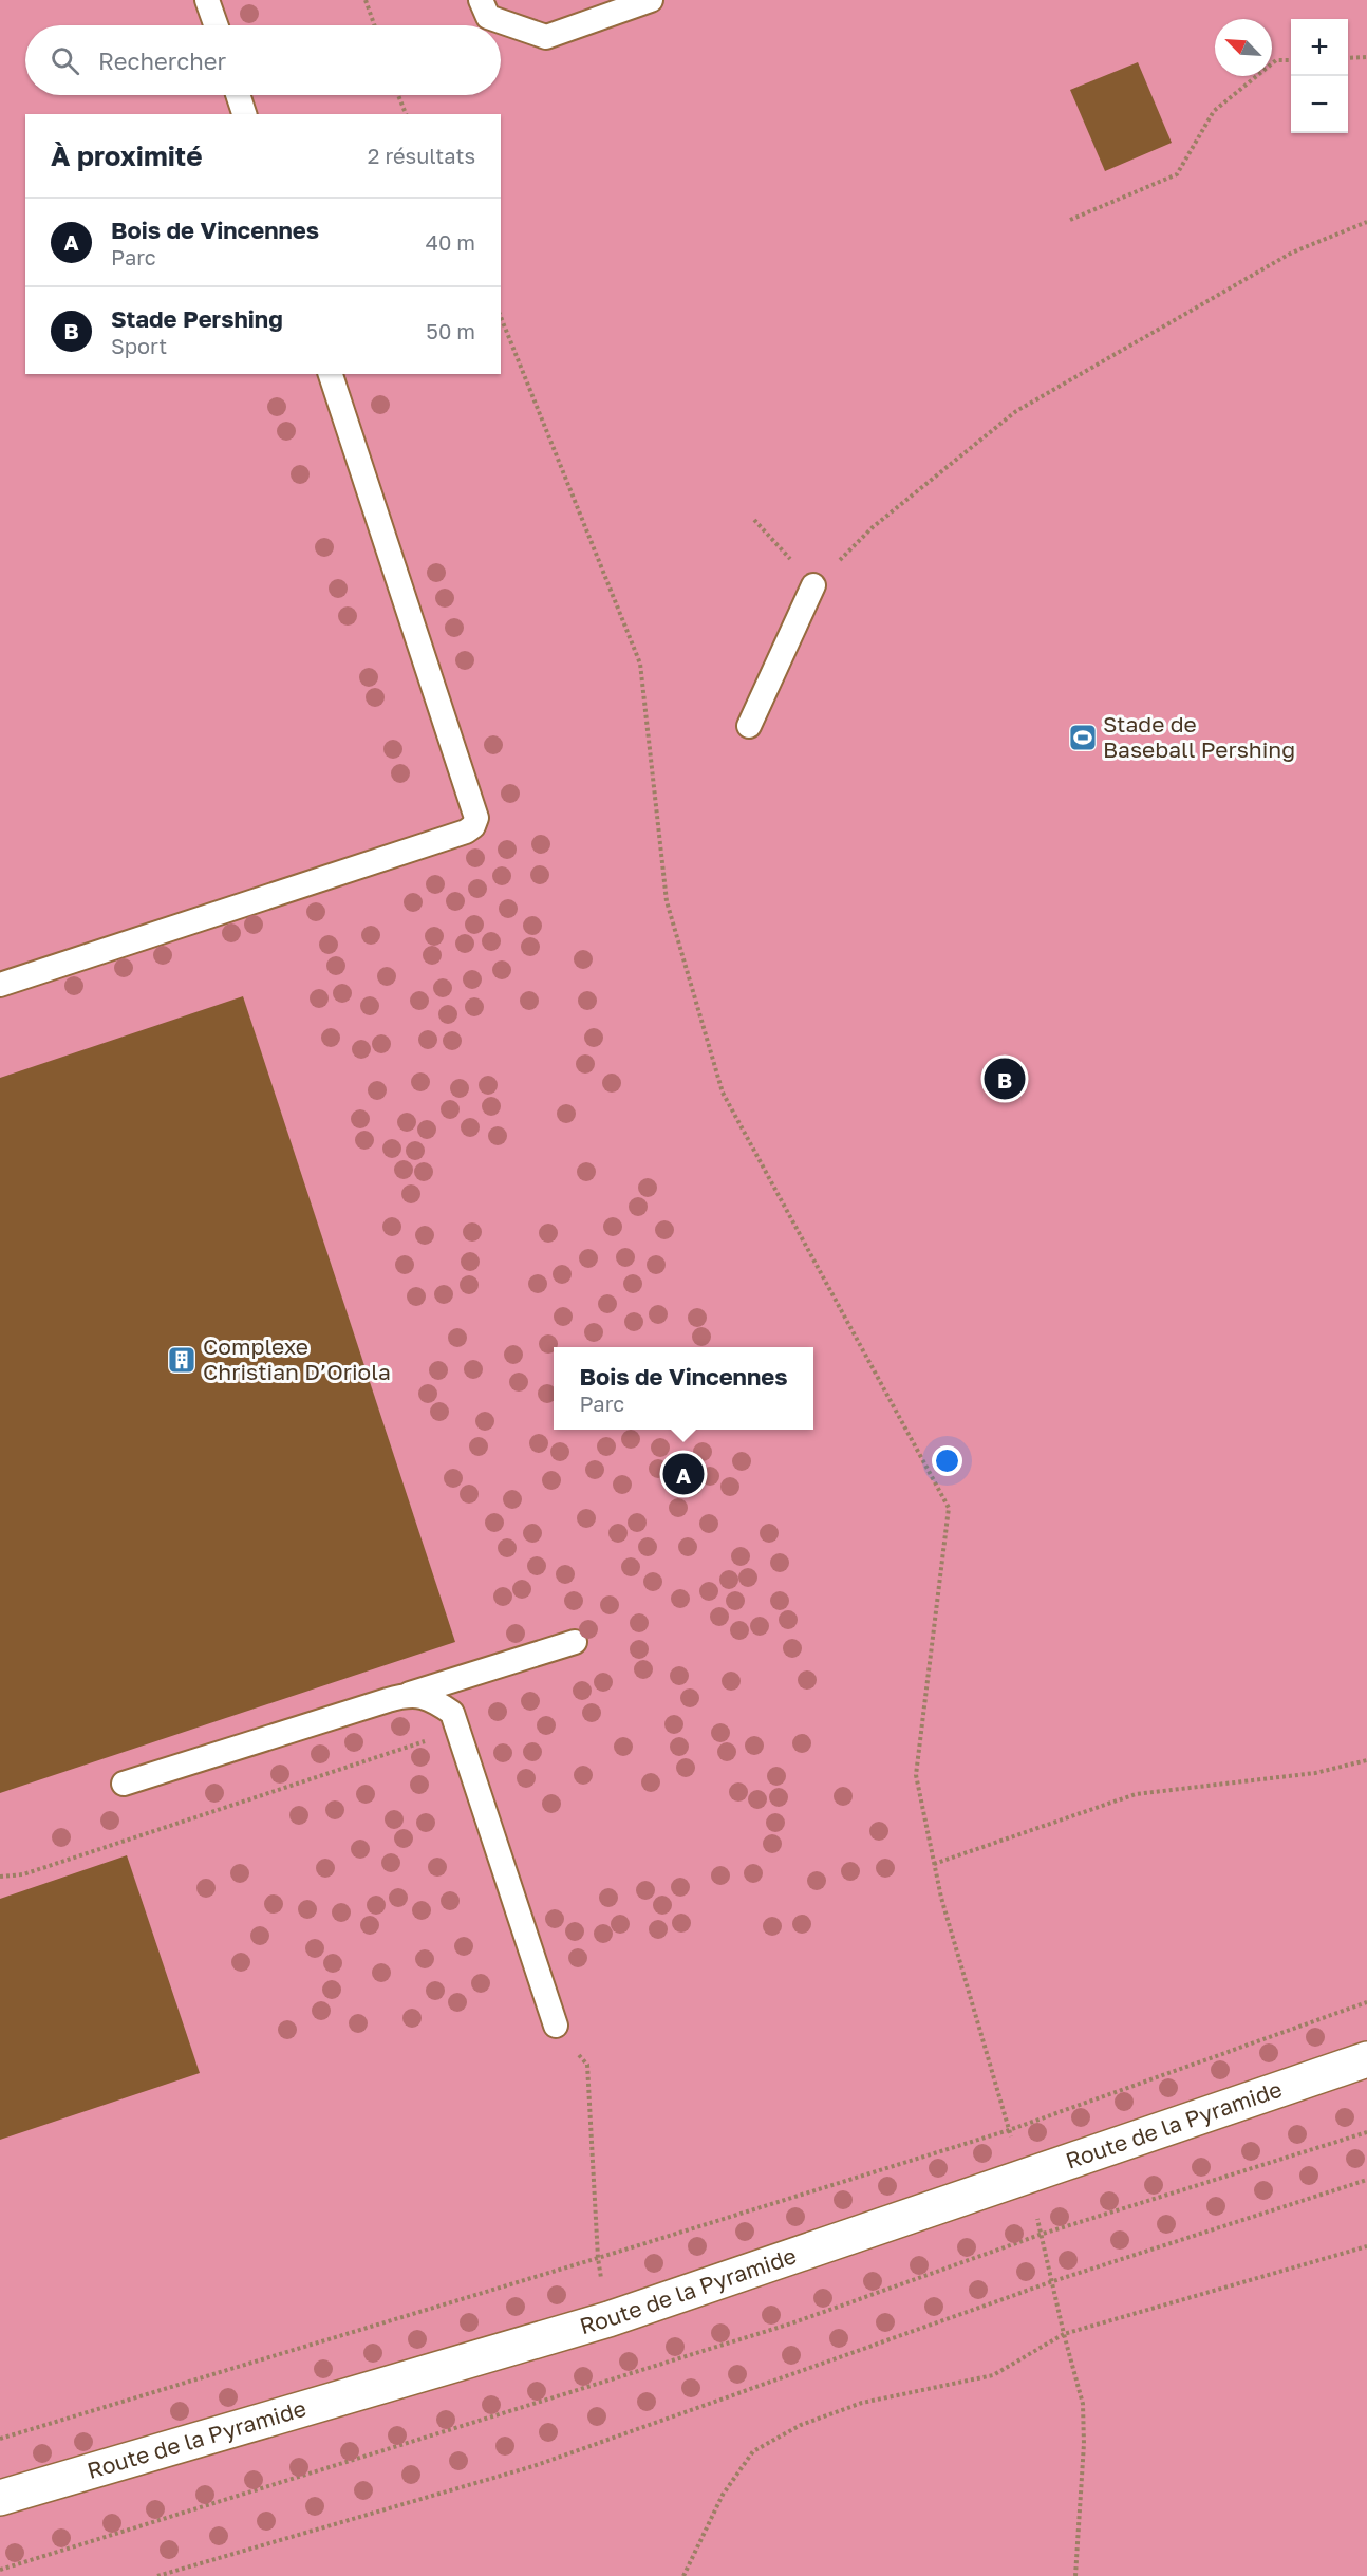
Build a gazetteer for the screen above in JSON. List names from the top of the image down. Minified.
{"streets":{"street":["Route de la Pyramide"]},"places":{"sports":["Stade de Baseball Pershing"],"building":["Complexe Christian D’Oriola"]},"north":"top left","page":{"map_buttons":["+","−"],"search":"Rechercher","heading":["À proximité","2 résultats"],"list":[{"mark":"A","name":"Bois de Vincennes","note":"Parc","value":"40 m"},{"mark":"B","name":"Stade Pershing","note":"Sport","value":"50 m"}],"pins":["B","A"],"popup":["Bois de Vincennes","Parc"]}}
